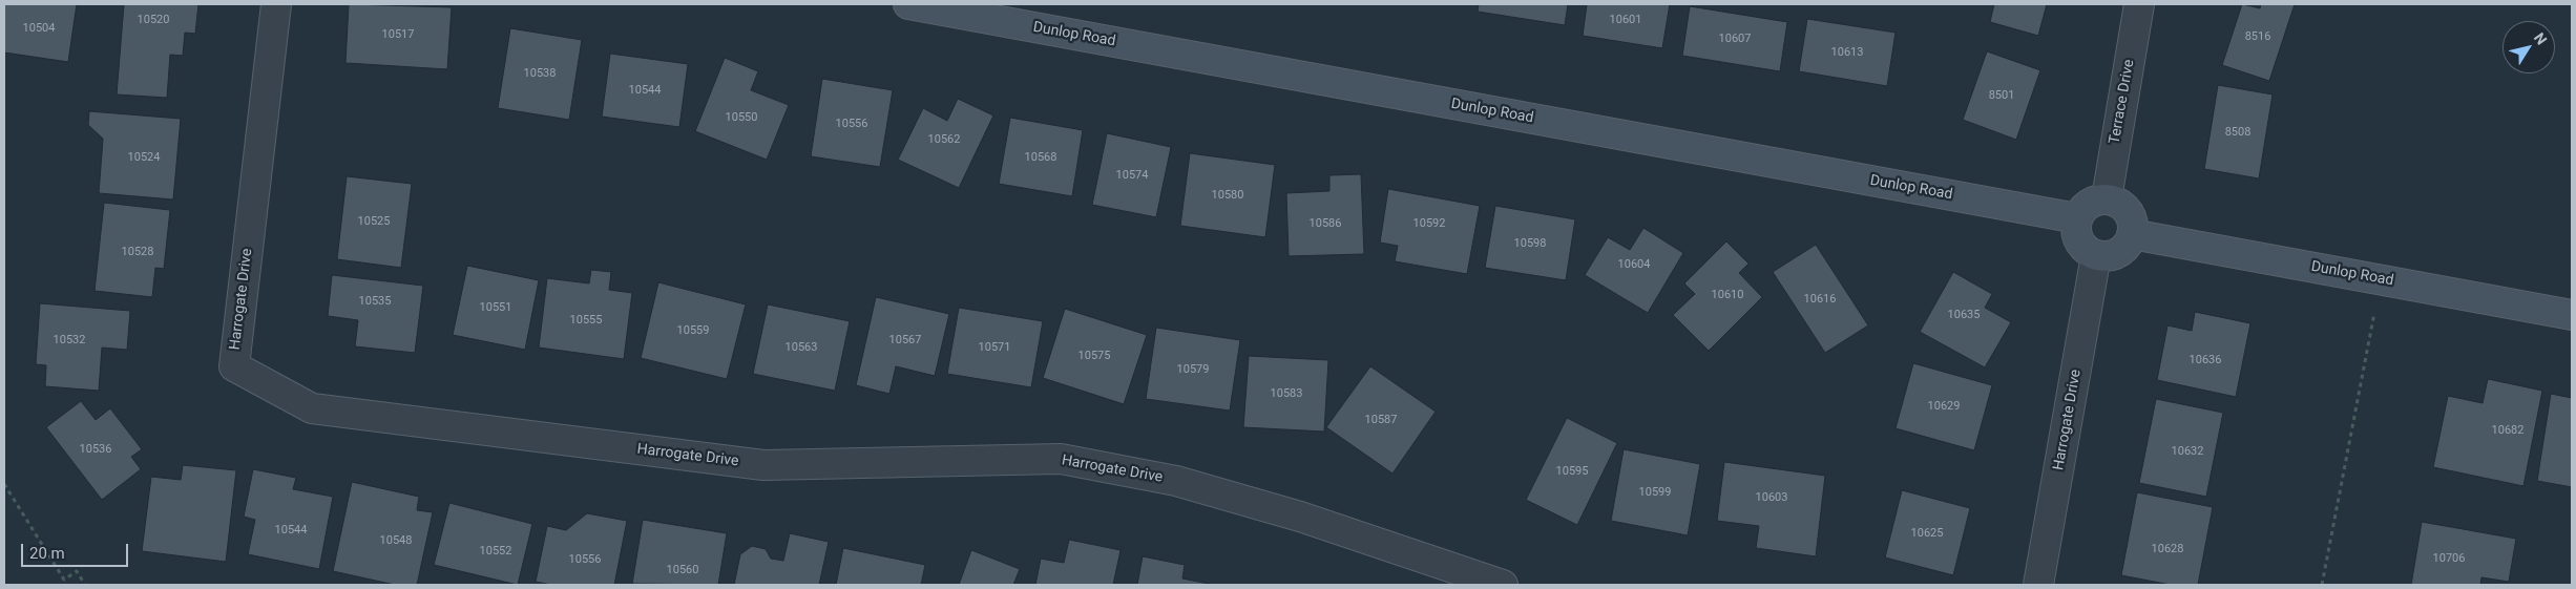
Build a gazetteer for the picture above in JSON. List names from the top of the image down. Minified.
{"streets":{"street":["Dunlop Road","Terrace Drive","Harrogate Drive"]},"crossings":[["Dunlop Road","Terrace Drive"],["Dunlop Road","Harrogate Drive"],["Terrace Drive","Harrogate Drive"]],"house_numbers":["10520","10601","10504","10517","8516","10607","10613","10538","10544","8501","10550","10556","8508","10562","10524","10568","10574","10580","10525","10586","10592","10598","10528","10604","10610","10616","10535","10551","10635","10555","10559","10532","10567","10563","10571","10575","10636","10579","10583","10629","10587","10682","10536","10632","10595","10599","10603","10544","10625","10548","10628","10552","10706","10556","10560"],"scale_bar":"20 m","north":"top right"}
